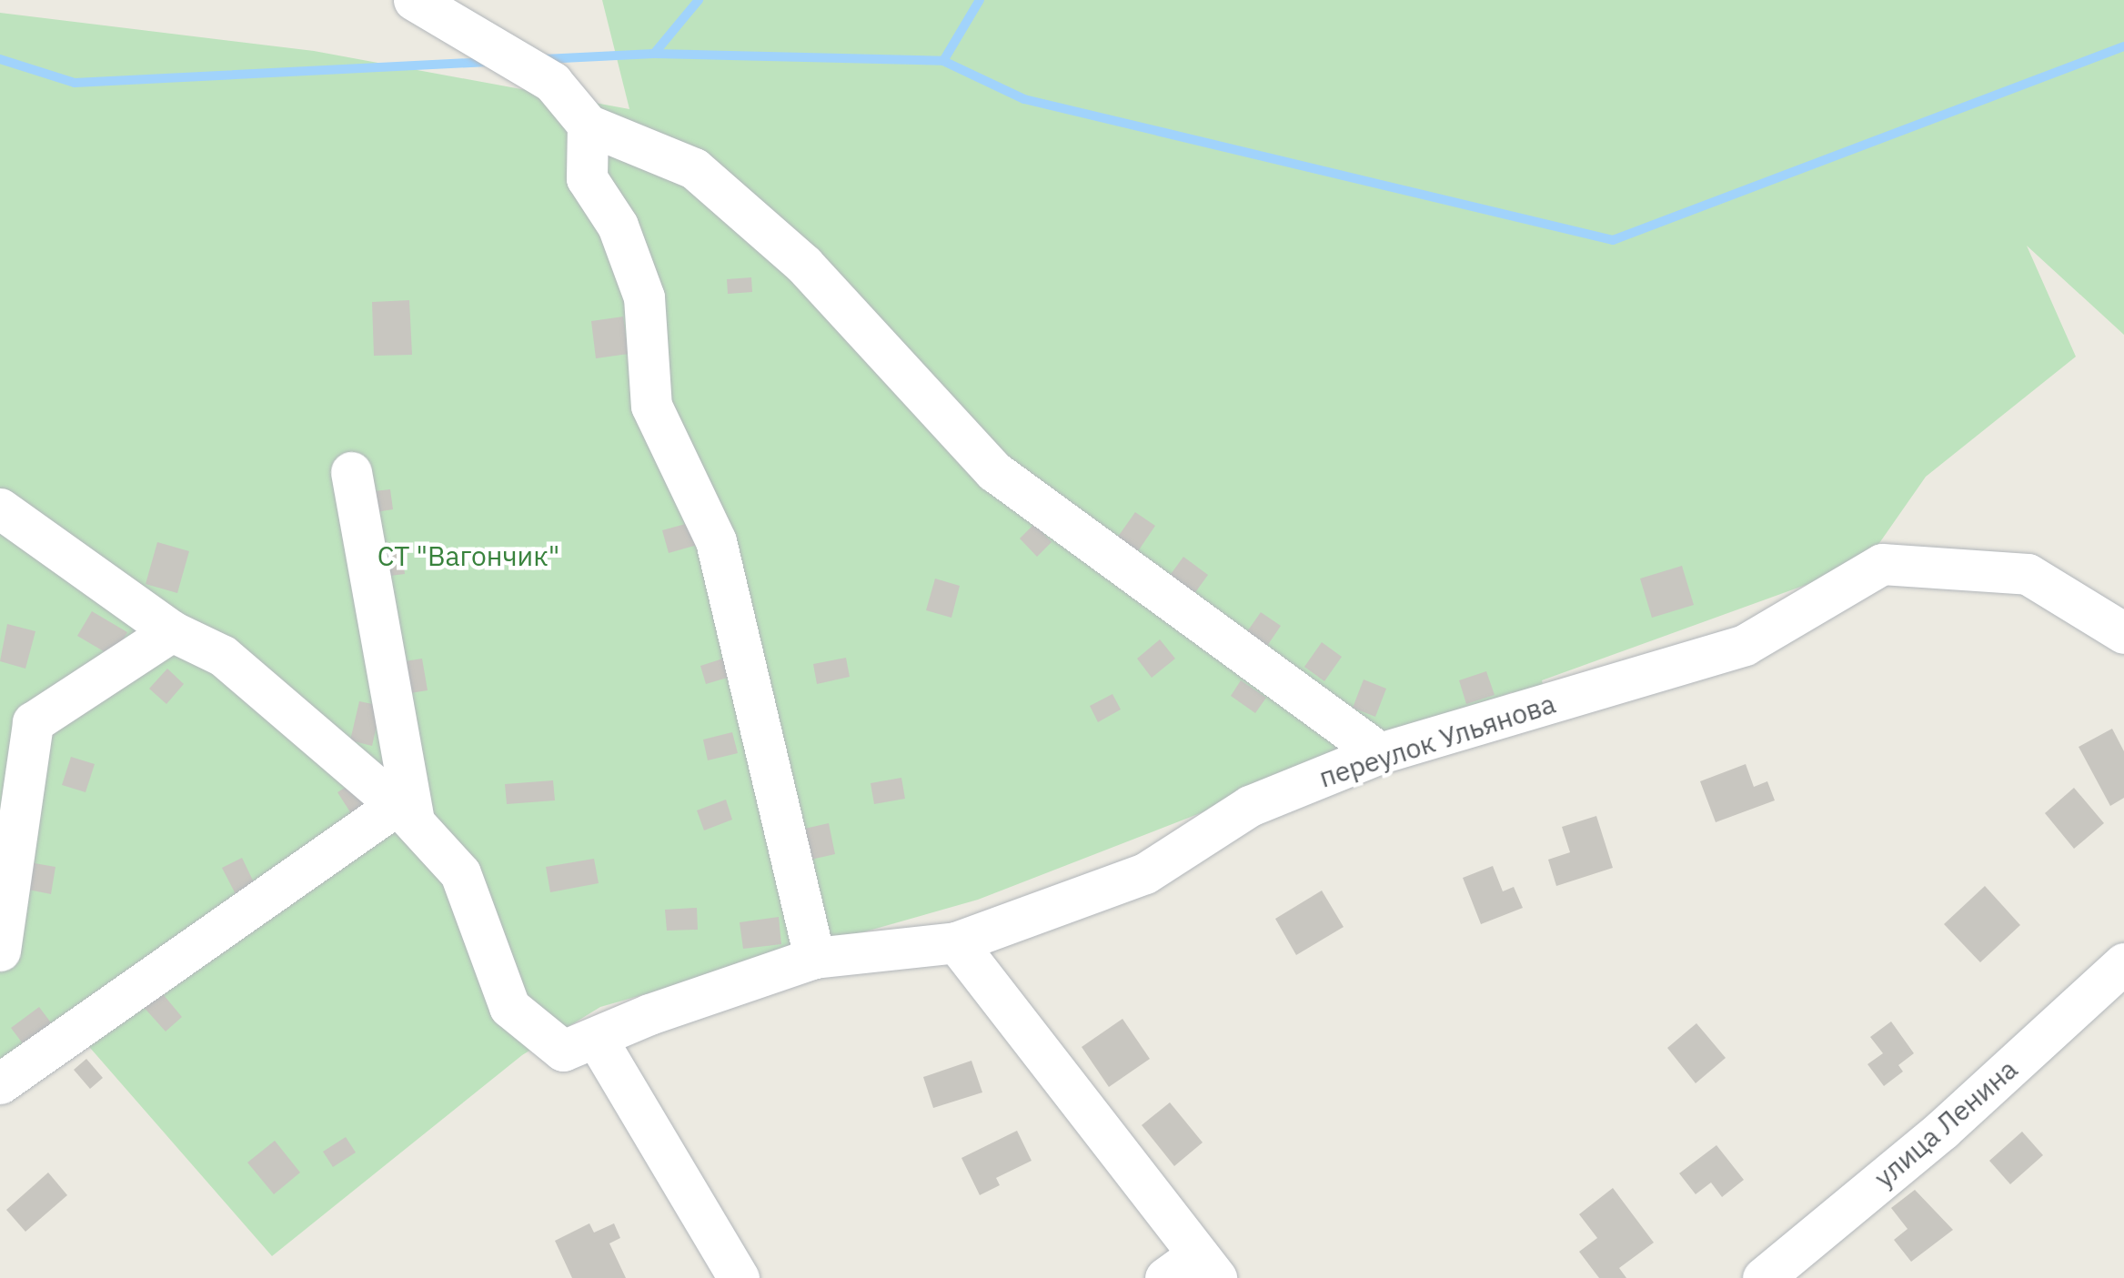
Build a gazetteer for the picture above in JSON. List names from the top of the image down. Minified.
{"streets":{"street":["переулок Ульянова","улица Ленина"]},"parks":["СТ \"Вагончик\""]}
